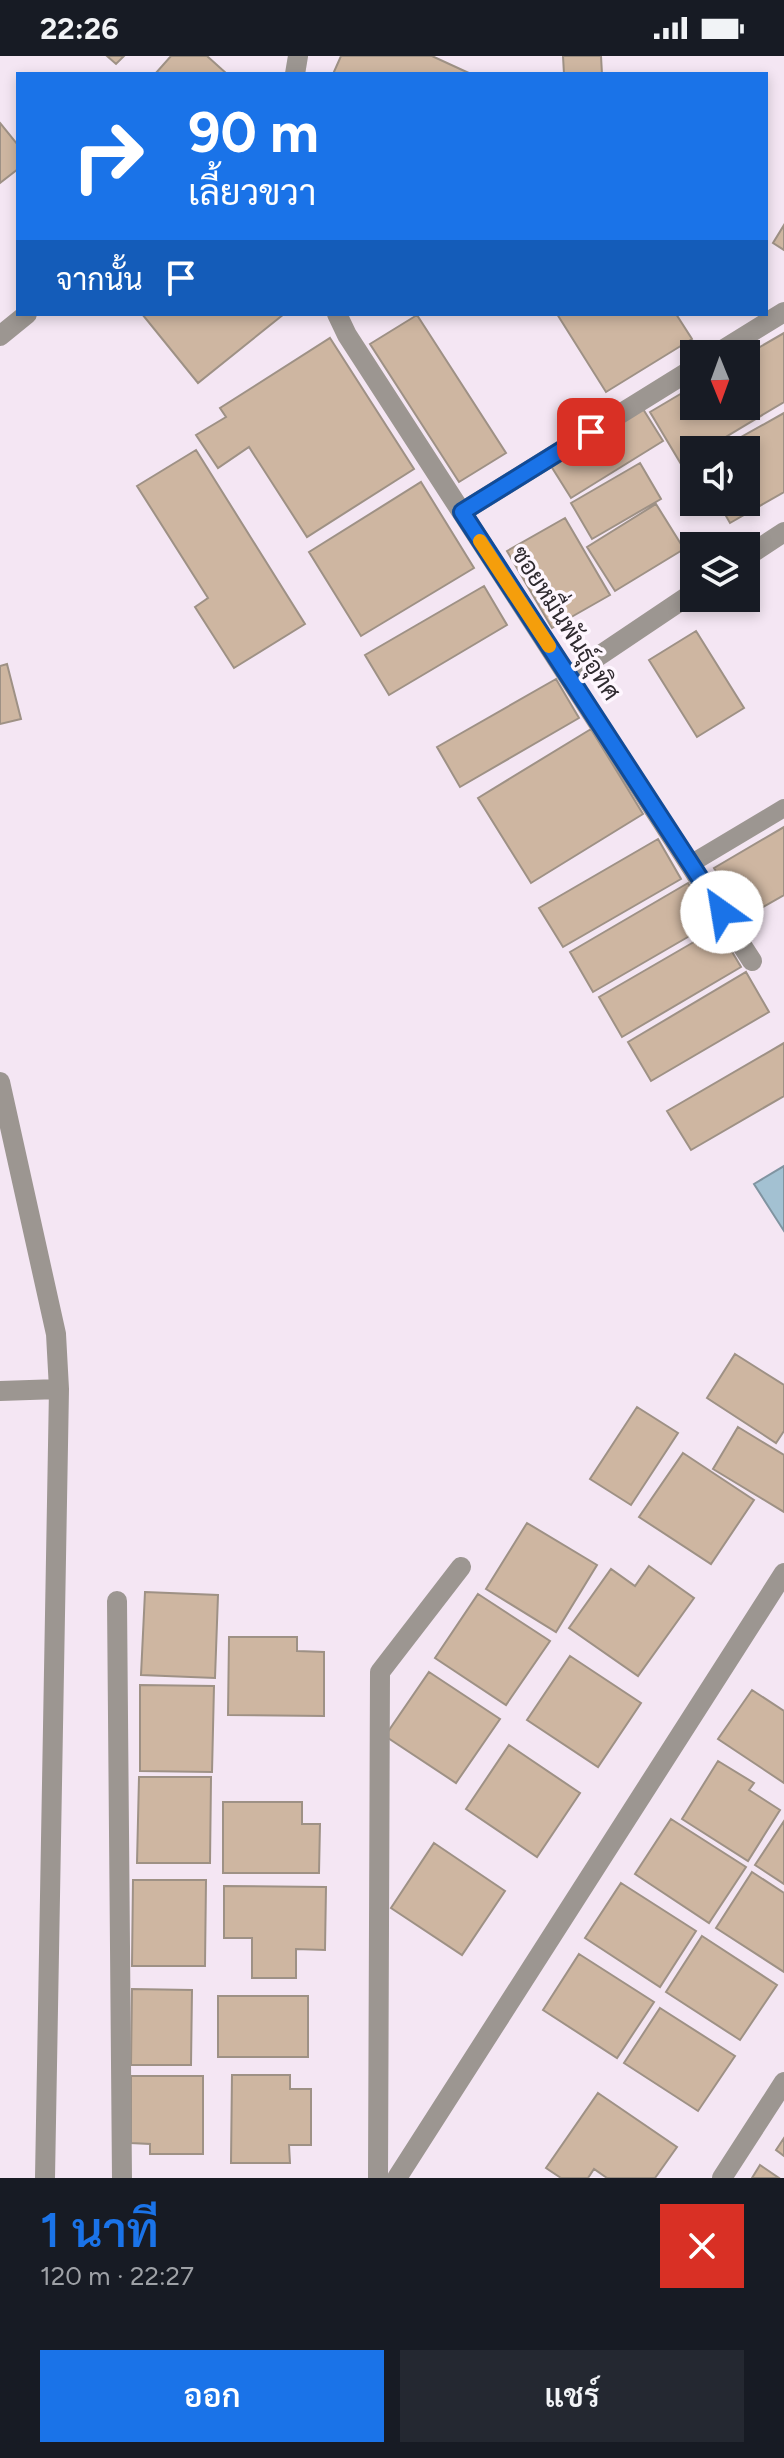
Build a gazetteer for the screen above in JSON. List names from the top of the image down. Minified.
{"streets":{"street":["ซอยหมื่นพันธุ์อุทิศ"]},"north":"bottom","page":{"status":"22:26","turn":["90 m","เลี้ยวขวา"],"then":"จากนั้น","heading":["1 นาที","120 m · 22:27"],"buttons":["ออก","แชร์"]}}
